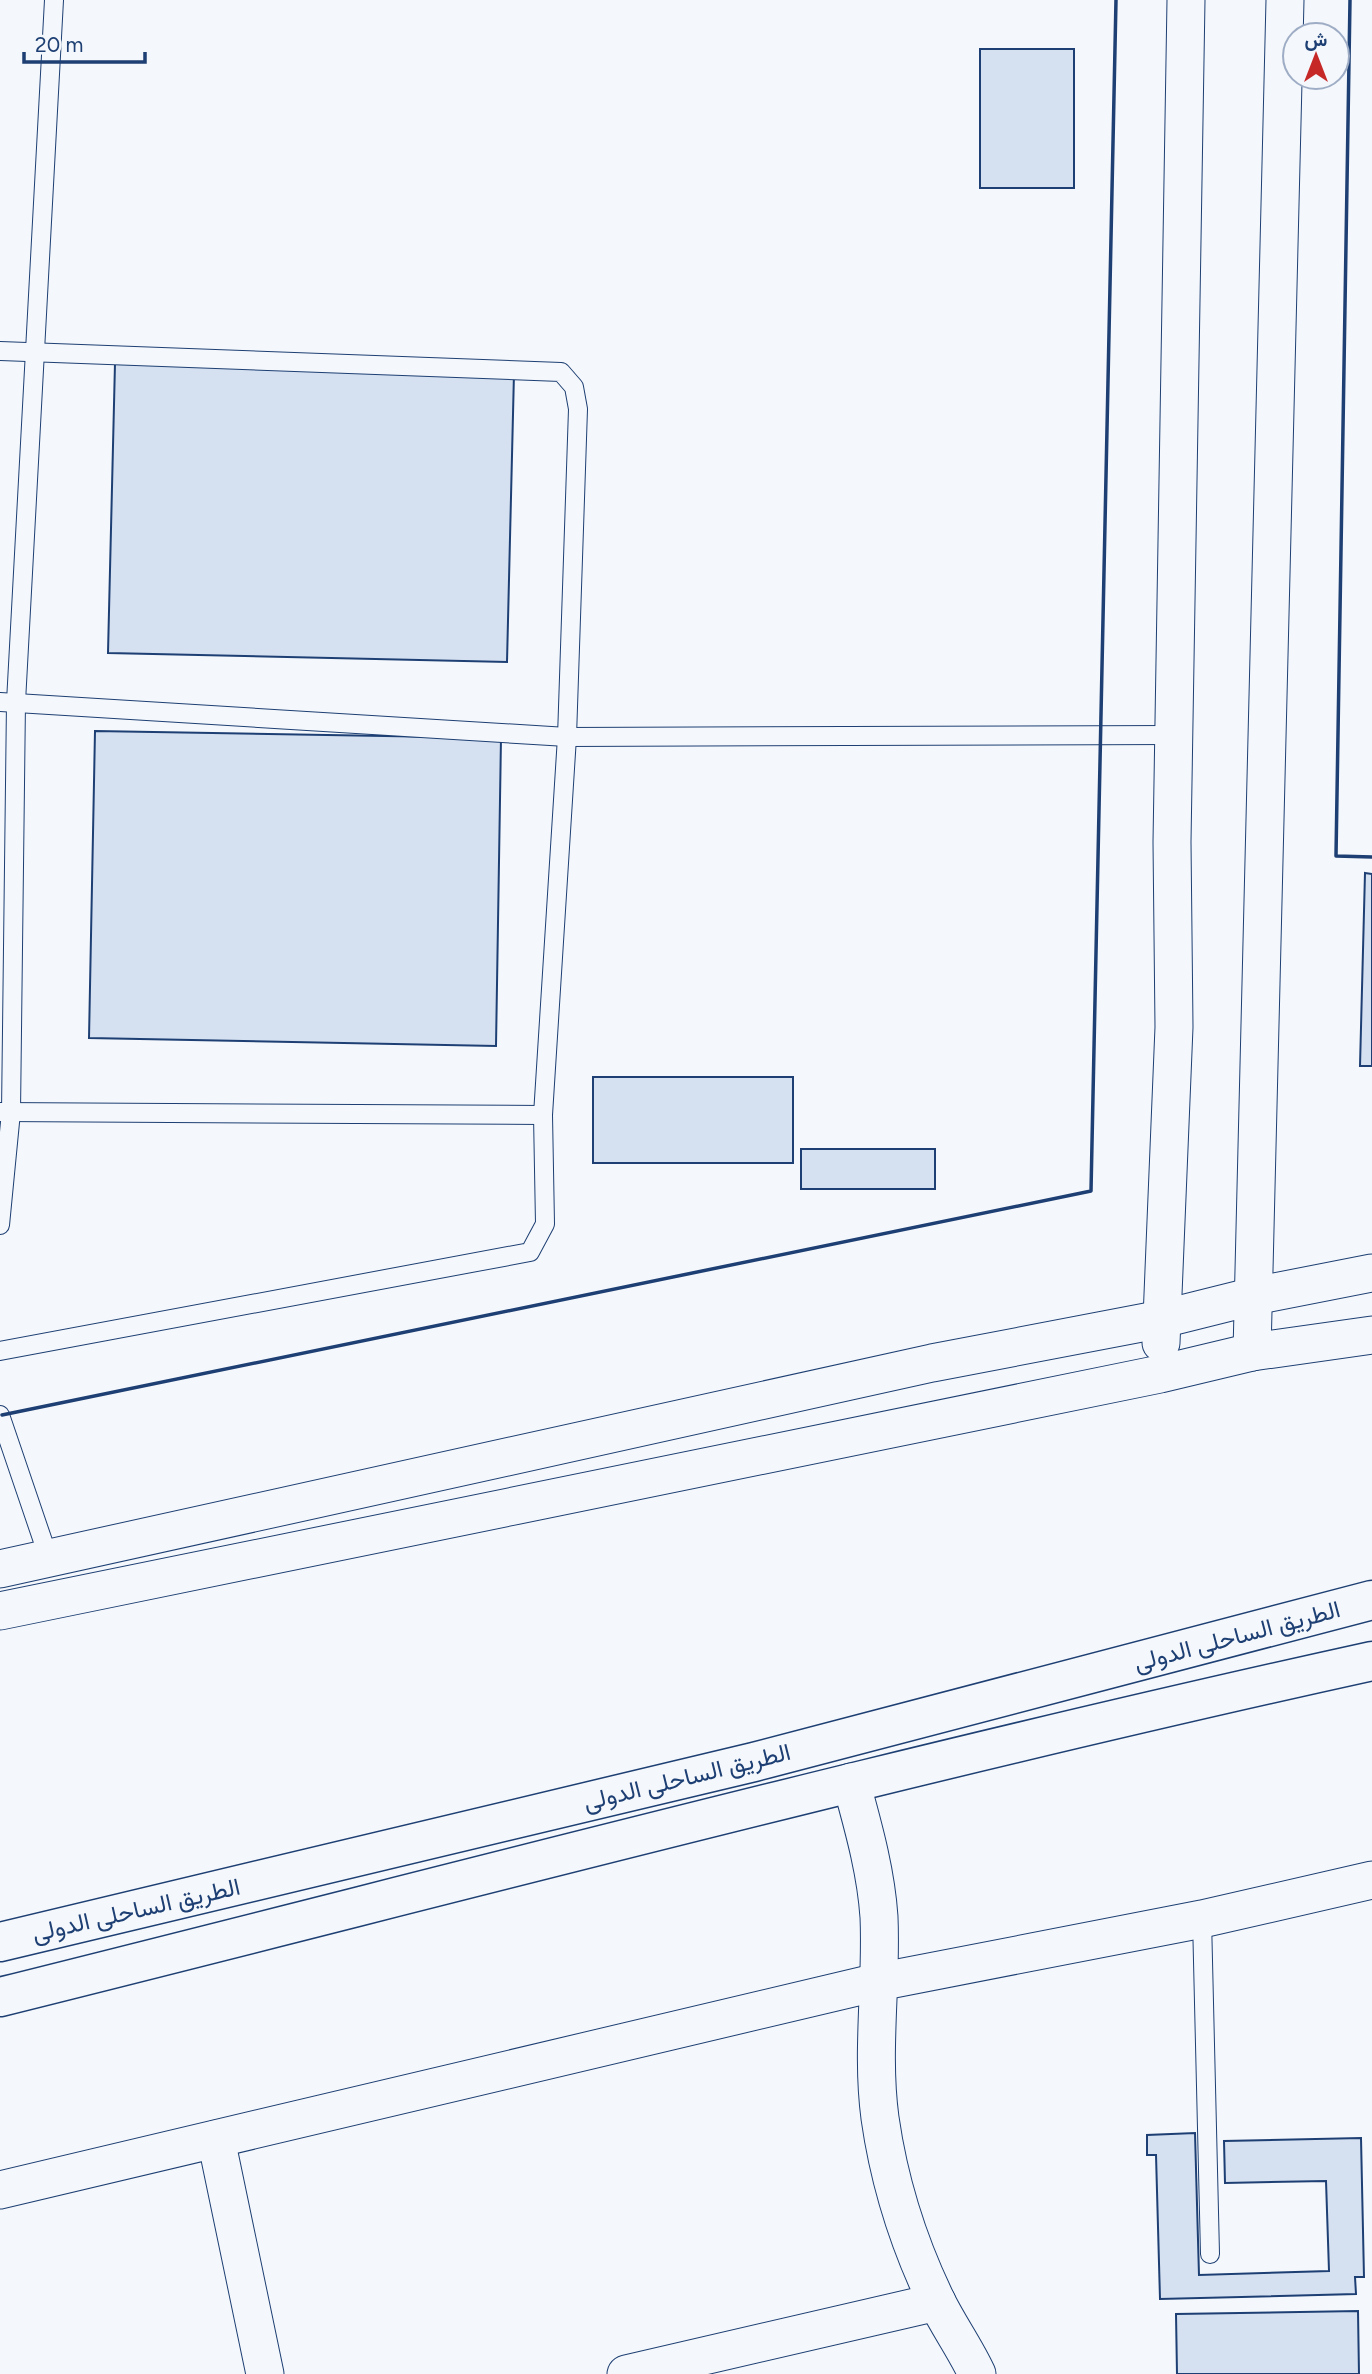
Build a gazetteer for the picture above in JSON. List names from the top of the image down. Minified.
{"streets":{"highway":["الطريق الساحلى الدولى"]},"scale_bar":"20 m","north":"top"}
